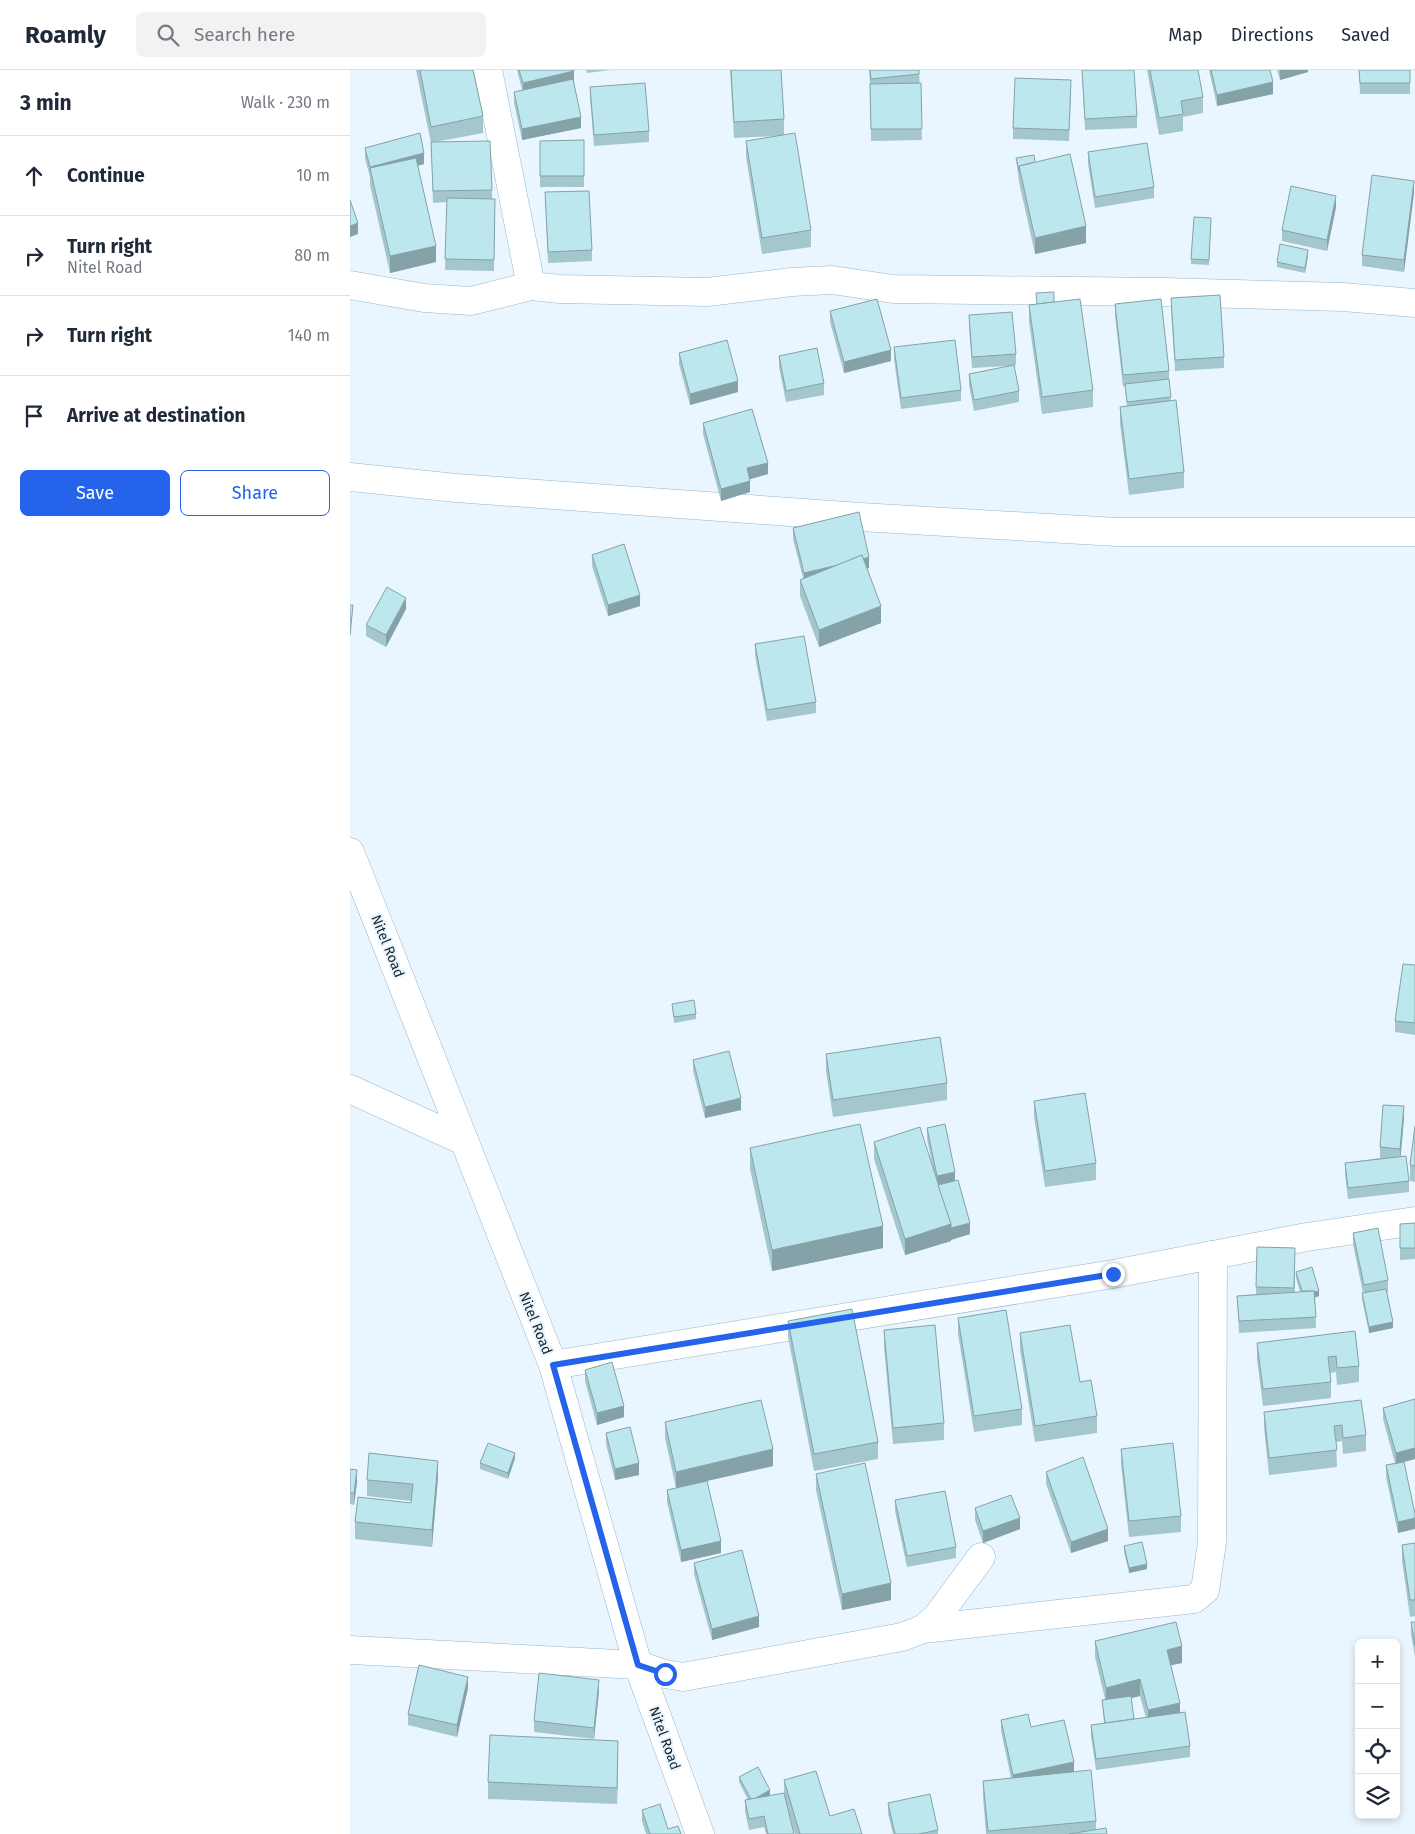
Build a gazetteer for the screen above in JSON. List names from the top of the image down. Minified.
{"streets":{"street":["Nitel Road"]},"page":{"header":"Roamly","search":"Search here","nav":["Map","Directions","Saved"],"heading":["3 min","Walk · 230 m"],"list":[["Continue","10 m"],["Turn right","Nitel Road","80 m"],["Turn right","140 m"],"Arrive at destination"],"buttons":["Save","Share"],"map_buttons":["+","−"]}}
